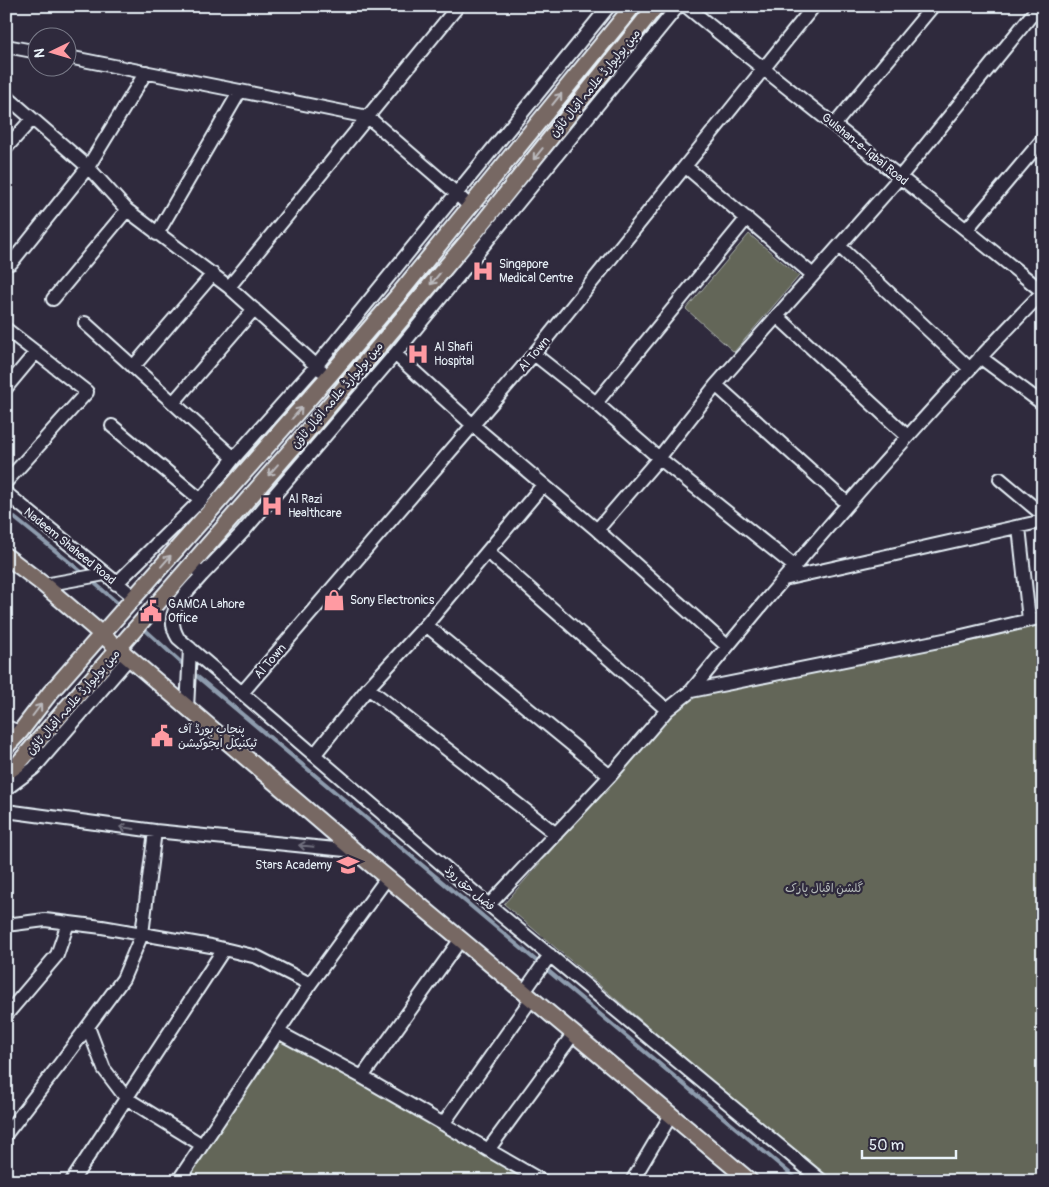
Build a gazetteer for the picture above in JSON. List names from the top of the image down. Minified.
{"streets":{"main road":["مین بولیوارڈ علامہ اقبال ٹاؤن"],"street":["Gulshan-e-Iqbal Road","AI Town","Nadeem Shaheed Road","فضل حق روڈ"]},"crossings":[["مین بولیوارڈ علامہ اقبال ٹاؤن","Nadeem Shaheed Road"],["Gulshan-e-Iqbal Road","AI Town"],["AI Town","فضل حق روڈ"]],"parks":["گلشنِ اقبال پارک"],"places":{"hospital":["Singapore Medical Centre","Al Shafi Hospital","Al Razi Healthcare"],"shop":["Sony Electronics"],"public building":["GAMCA Lahore Office","پنجاب بورڈ آف ٹیکنیکل ایجوکیشن"],"school or university":["Stars Academy"]},"scale_bar":"50 m","north":"left"}
